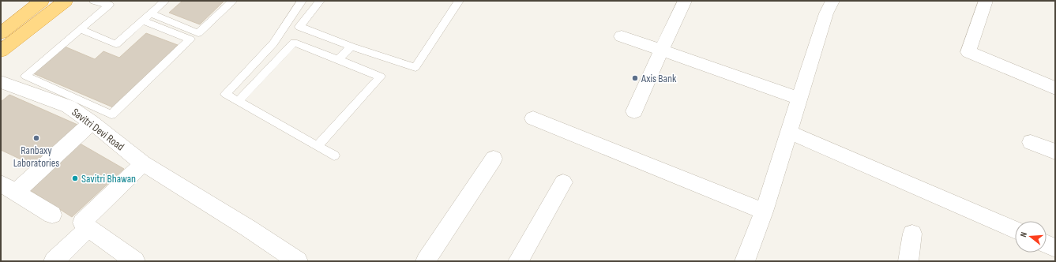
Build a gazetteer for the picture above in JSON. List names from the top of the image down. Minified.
{"streets":{"street":["Savitri Devi Road"]},"places":["Axis Bank","Ranbaxy Laboratories","Savitri Bhawan"],"north":"left"}
